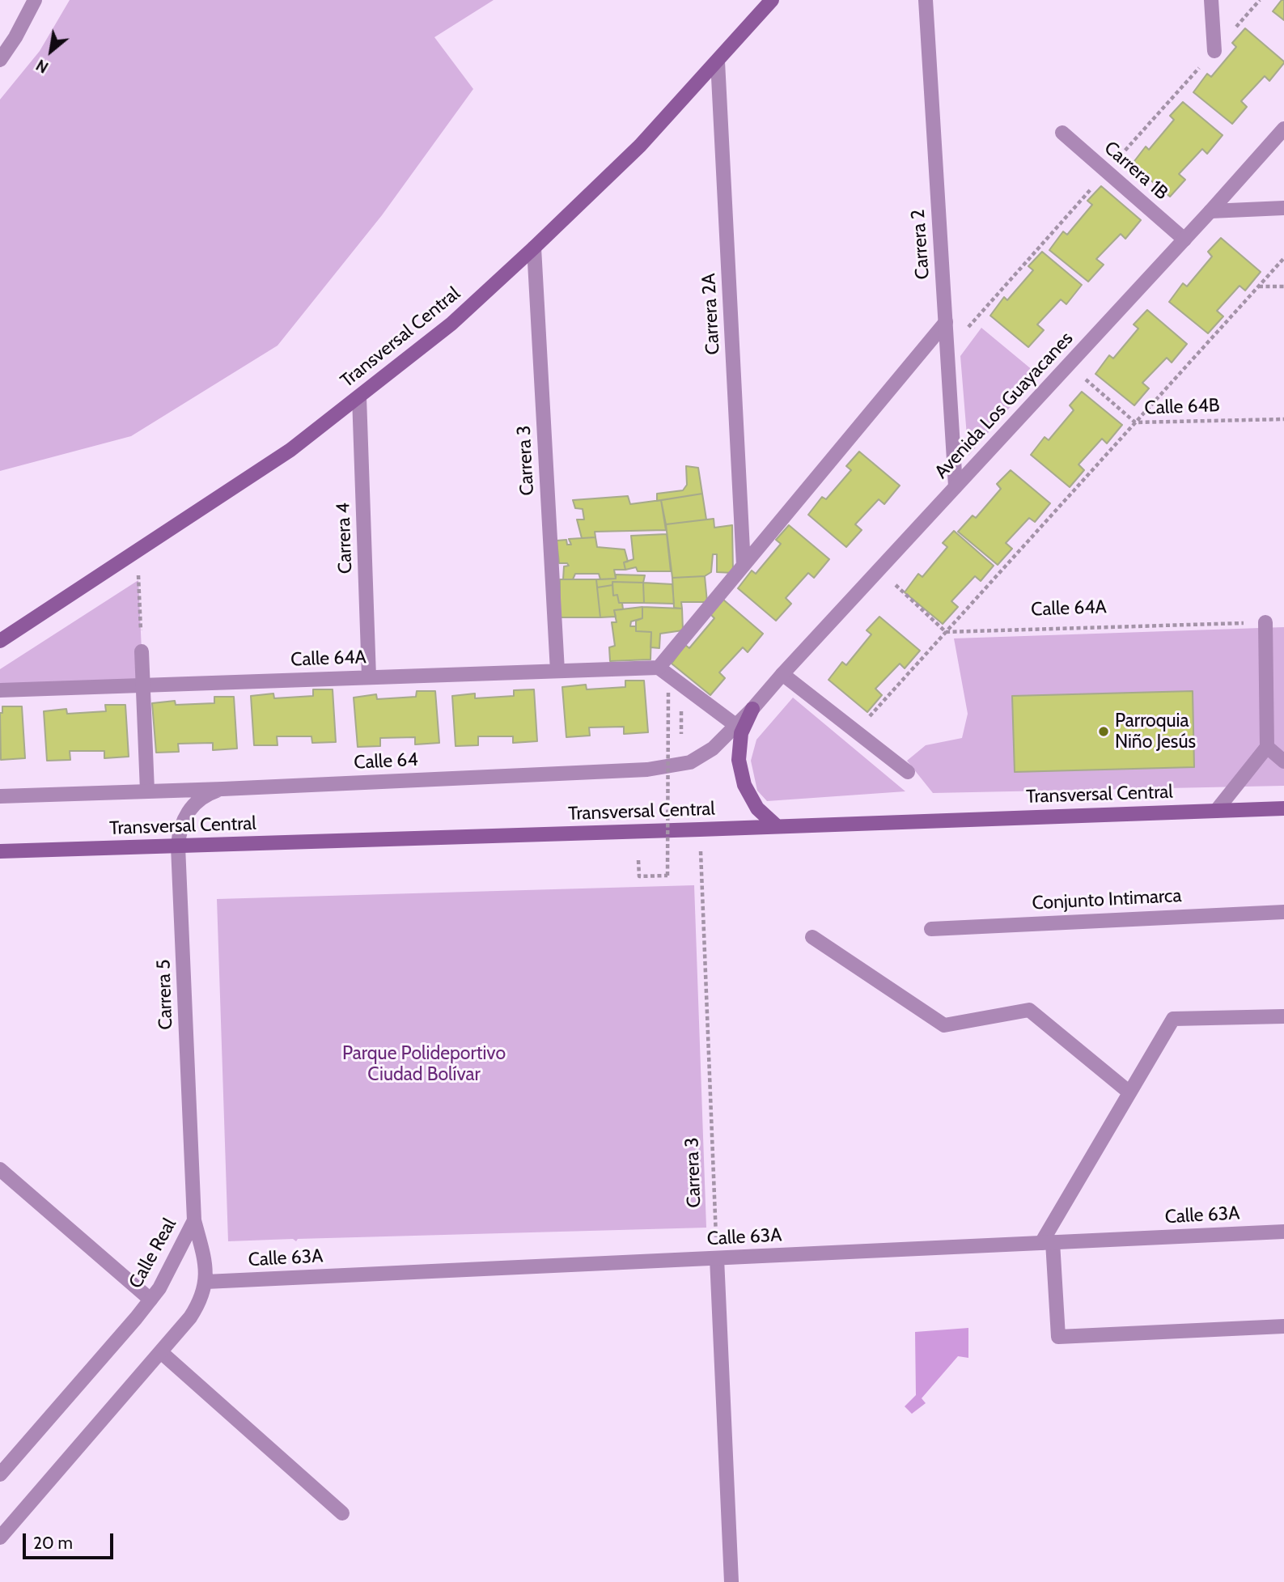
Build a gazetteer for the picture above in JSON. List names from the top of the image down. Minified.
{"streets":{"main road":["Transversal Central"],"street":["Carrera 1B","Carrera 2","Carrera 2A","Avenida Los Guayacanes","Carrera 3","Carrera 4","Calle 64A","Calle 64","Conjunto Intimarca","Carrera 5","Calle 63A","Calle Real"],"path":["Calle 64B"]},"crossings":[["Carrera 1B","Avenida Los Guayacanes"],["Carrera 2","Avenida Los Guayacanes"],["Carrera 2A","Transversal Central"],["Transversal Central","Carrera 3"],["Transversal Central","Carrera 4"],["Transversal Central","Carrera 5"],["Avenida Los Guayacanes","Calle 64B"],["Avenida Los Guayacanes","Calle 64"],["Carrera 3","Calle 64A"],["Carrera 3","Calle 63A"],["Carrera 4","Calle 64A"],["Calle 64","Carrera 5"],["Carrera 5","Calle Real"],["Calle 63A","Calle Real"]],"parks":["Parque Polideportivo Ciudad Bolívar"],"places":["Parroquia Niño Jesús"],"scale_bar":"20 m","north":"bottom left"}
